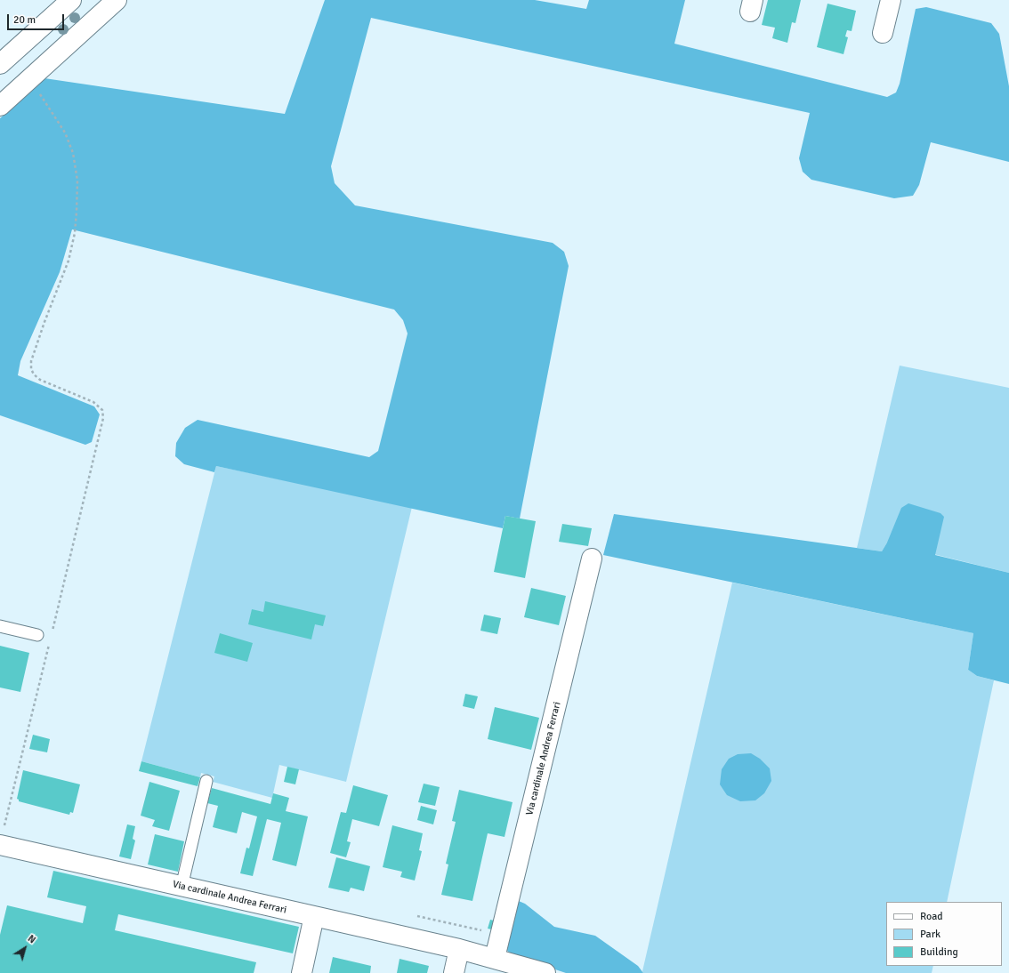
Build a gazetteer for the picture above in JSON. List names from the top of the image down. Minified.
{"streets":{"street":["Via cardinale Andrea Ferrari"]},"legend":["Road","Park","Building"],"scale_bar":"20 m","north":"top right"}
